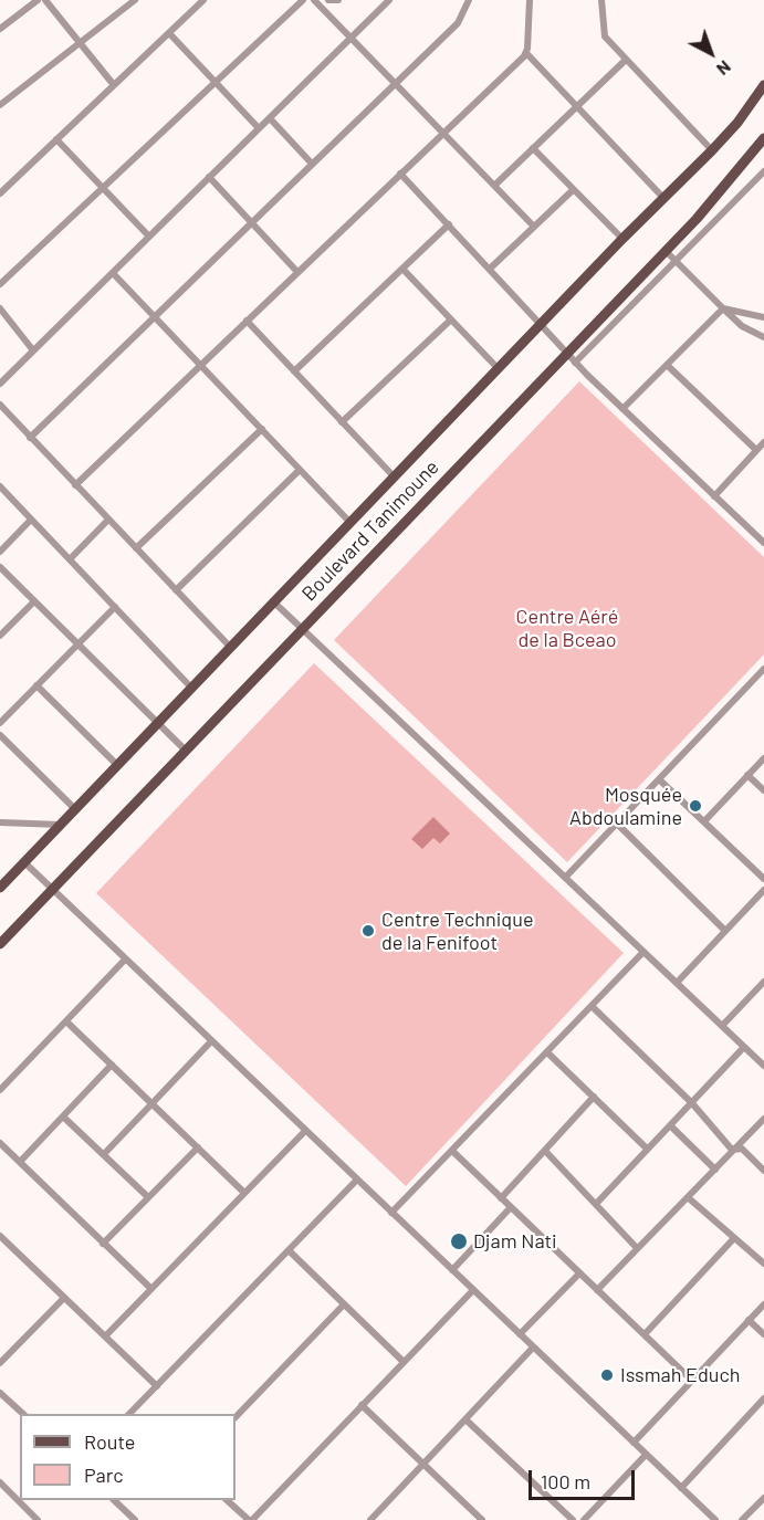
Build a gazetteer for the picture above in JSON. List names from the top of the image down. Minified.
{"streets":{"main road":["Boulevard Tanimoune"]},"parks":["Centre Aéré de la Bceao"],"places":["Mosquée Abdoulamine","Centre Technique de la Fenifoot","Djam Nati","Issmah Educh"],"legend":["Route","Parc"],"scale_bar":"100 m","north":"bottom right"}
